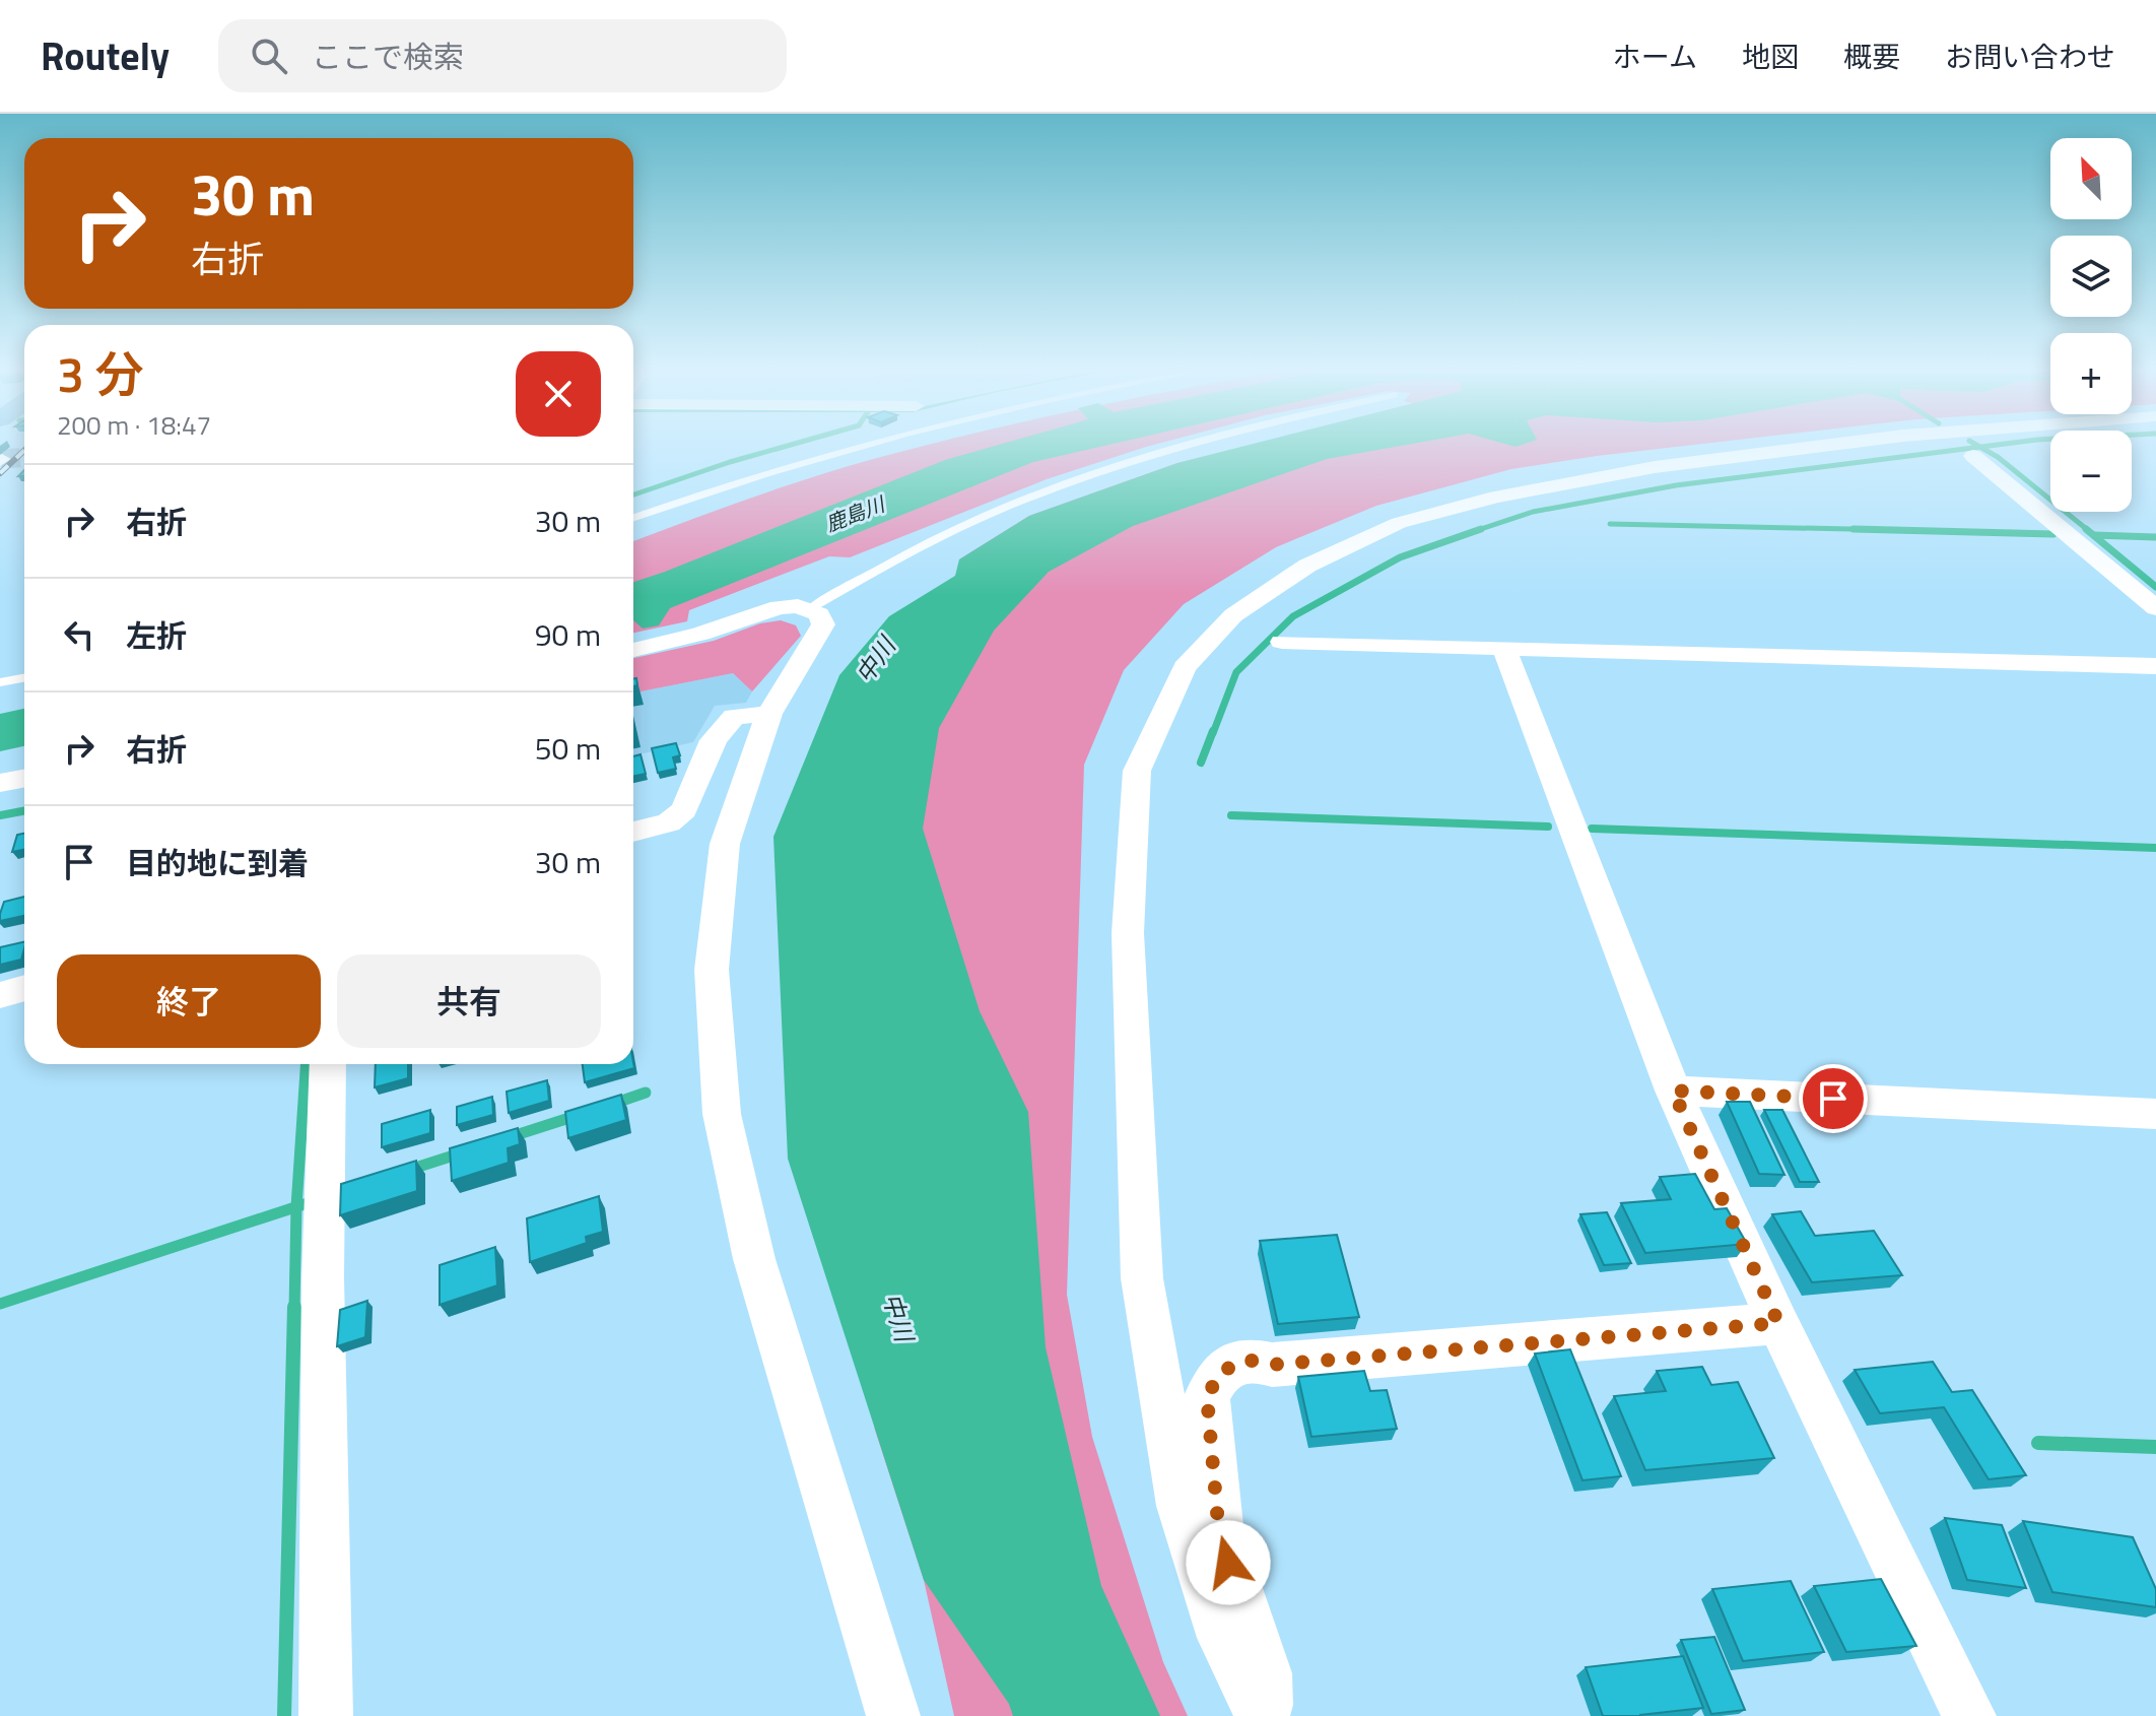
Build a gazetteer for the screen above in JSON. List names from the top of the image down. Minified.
{"water":["鹿島川","中川"],"north":"top left","page":{"header":"Routely","search":"ここで検索","nav":["ホーム","地図","概要","お問い合わせ"],"map_buttons":["+","−"],"turn":["30 m","右折"],"heading":["3 分","200 m · 18:47"],"list":[{"name":"右折","value":"30 m"},{"name":"左折","value":"90 m"},{"name":"右折","value":"50 m"},{"name":"目的地に到着","value":"30 m"}],"buttons":["終了","共有"]}}
